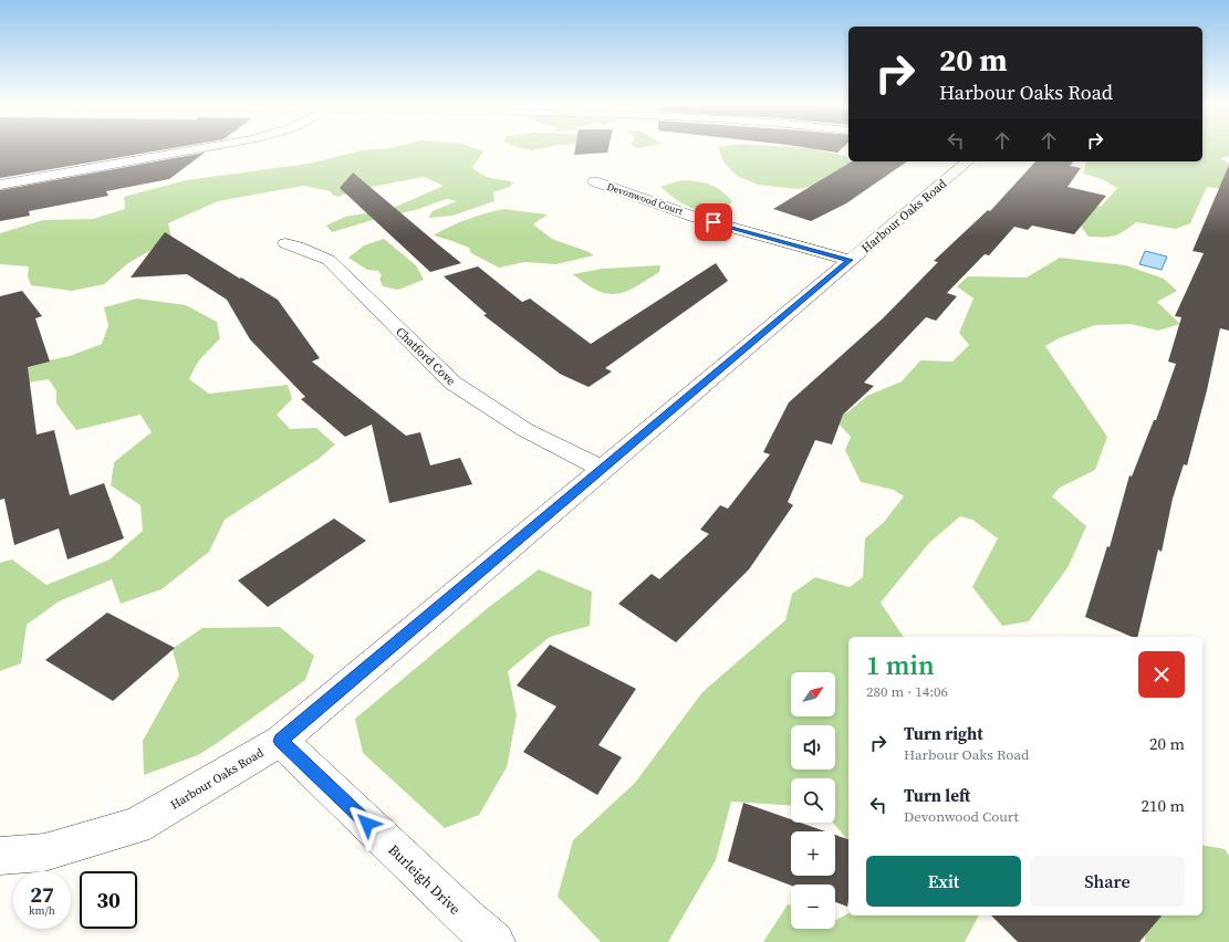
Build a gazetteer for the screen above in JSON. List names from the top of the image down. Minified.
{"streets":{"street":["Devonwood Court","Harbour Oaks Road","Chatford Cove","Burleigh Drive"]},"crossings":[["Devonwood Court","Harbour Oaks Road"],["Harbour Oaks Road","Chatford Cove"],["Harbour Oaks Road","Burleigh Drive"]],"north":"top right","page":{"turn":["20 m","Harbour Oaks Road"],"heading":["1 min","280 m · 14:06"],"map_buttons":["+","−"],"list":[{"name":"Turn right","note":"Harbour Oaks Road","value":"20 m"},{"name":"Turn left","note":"Devonwood Court","value":"210 m"}],"buttons":["Exit","Share"],"speed":"27 km/h","limit":"30"}}
